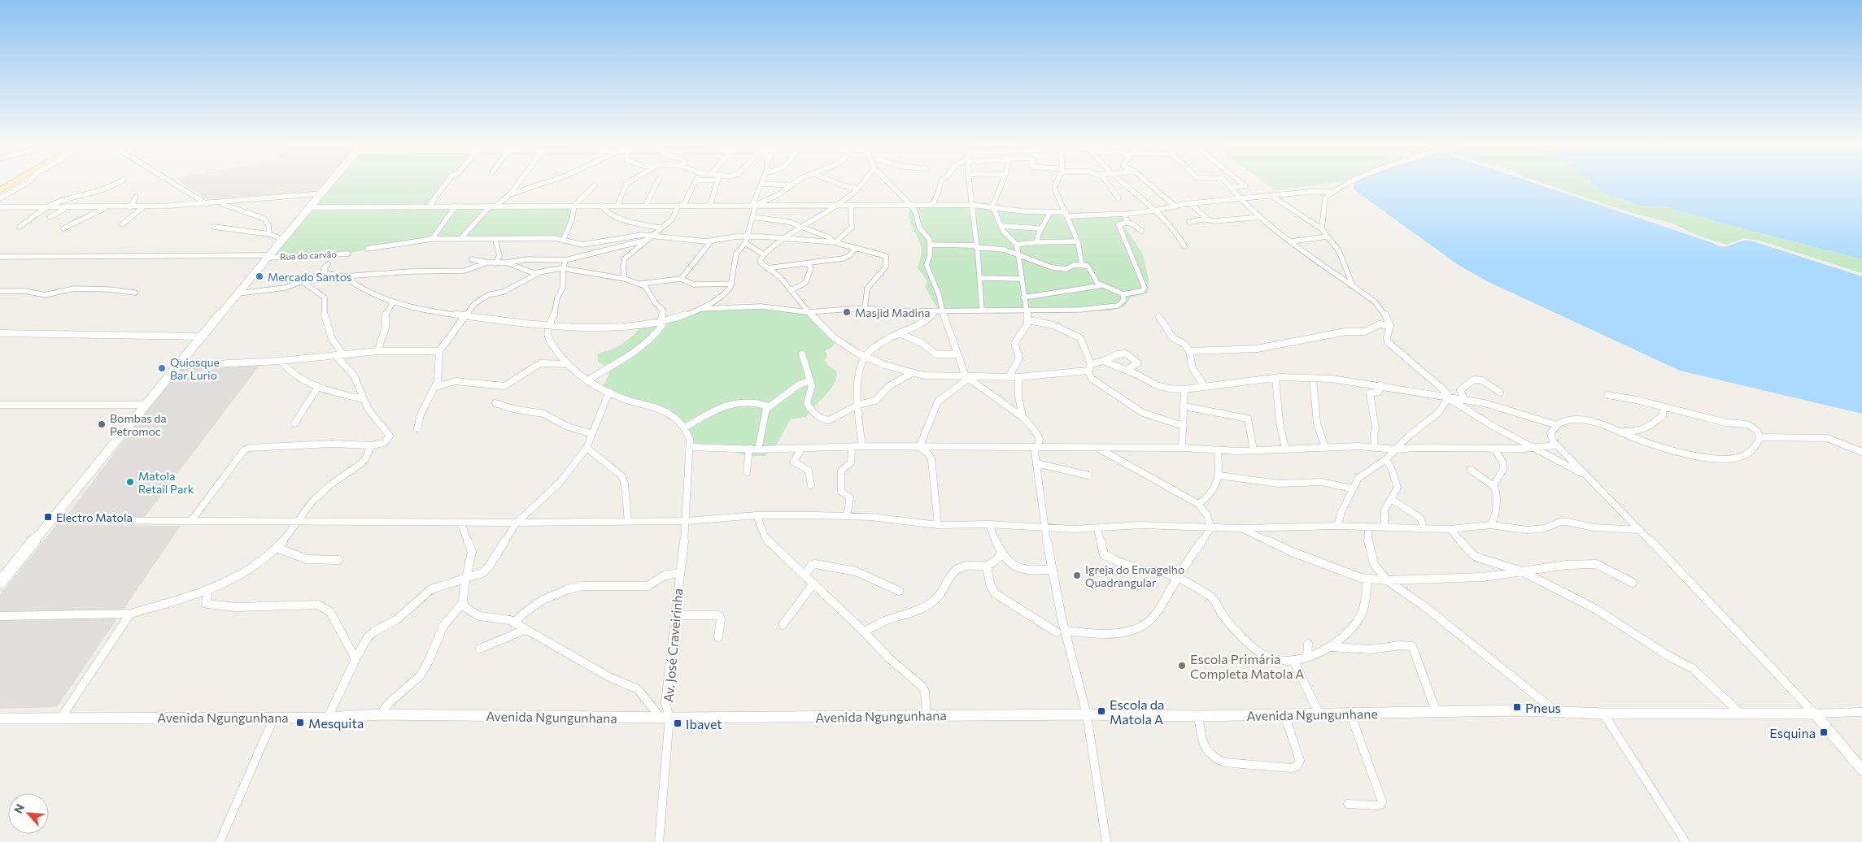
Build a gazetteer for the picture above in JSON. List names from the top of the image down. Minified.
{"streets":{"street":["Rua do carvão","Av. José Craveirinha","Avenida Ngungunhane","Avenida Ngungunhana"]},"crossings":[["Av. José Craveirinha","Avenida Ngungunhana"],["Avenida Ngungunhane","Avenida Ngungunhana"]],"places":{"other":["Mercado Santos","Masjid Madina","Quiosque Bar Lurio","Bombas da Petromoc","Matola Retail Park","Igreja do Envagelho Quadrangular","Escola Primária Completa Matola A"],"transit":["Electro Matola","Pneus","Escola da Matola A","Mesquita","Ibavet","Esquina"]},"north":"top left"}
